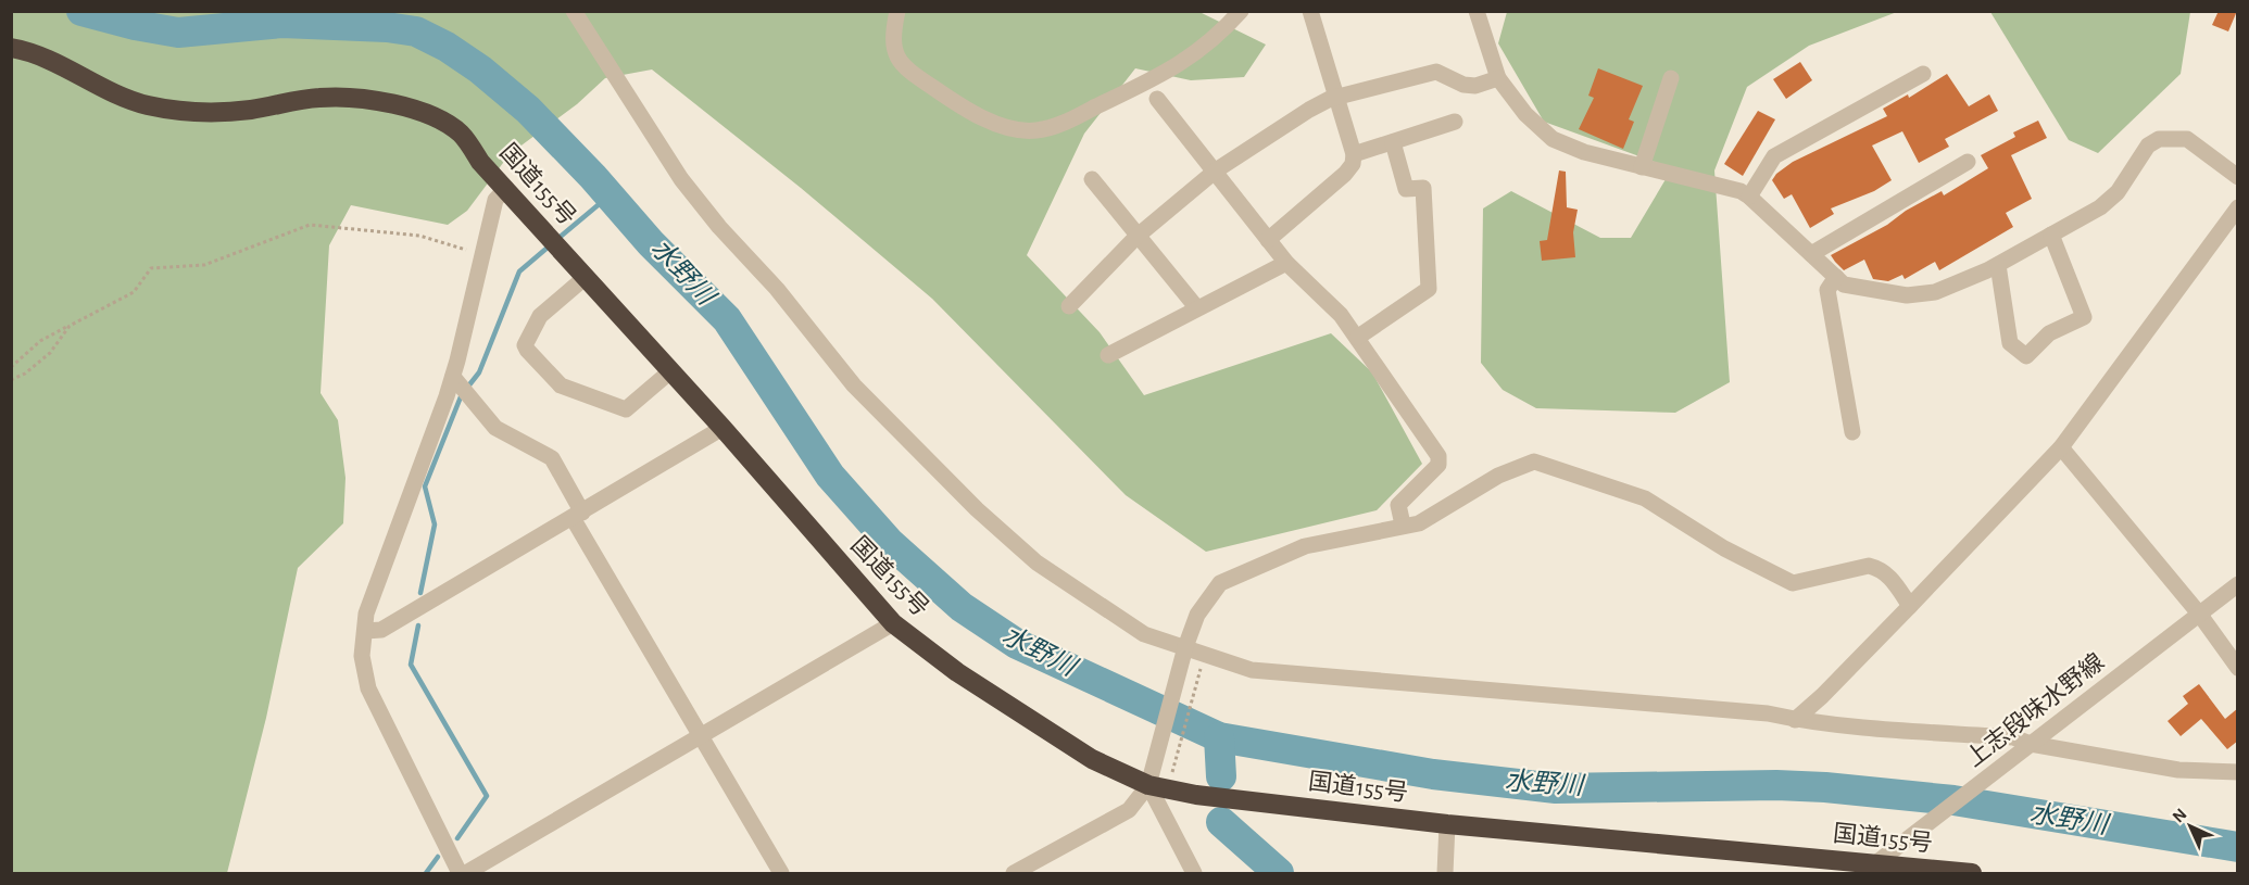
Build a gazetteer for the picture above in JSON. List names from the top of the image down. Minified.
{"streets":{"highway":["国道155号"],"street":["上志段味水野線"]},"crossings":[["国道155号","上志段味水野線"]],"water":["水野川"],"north":"top left"}
